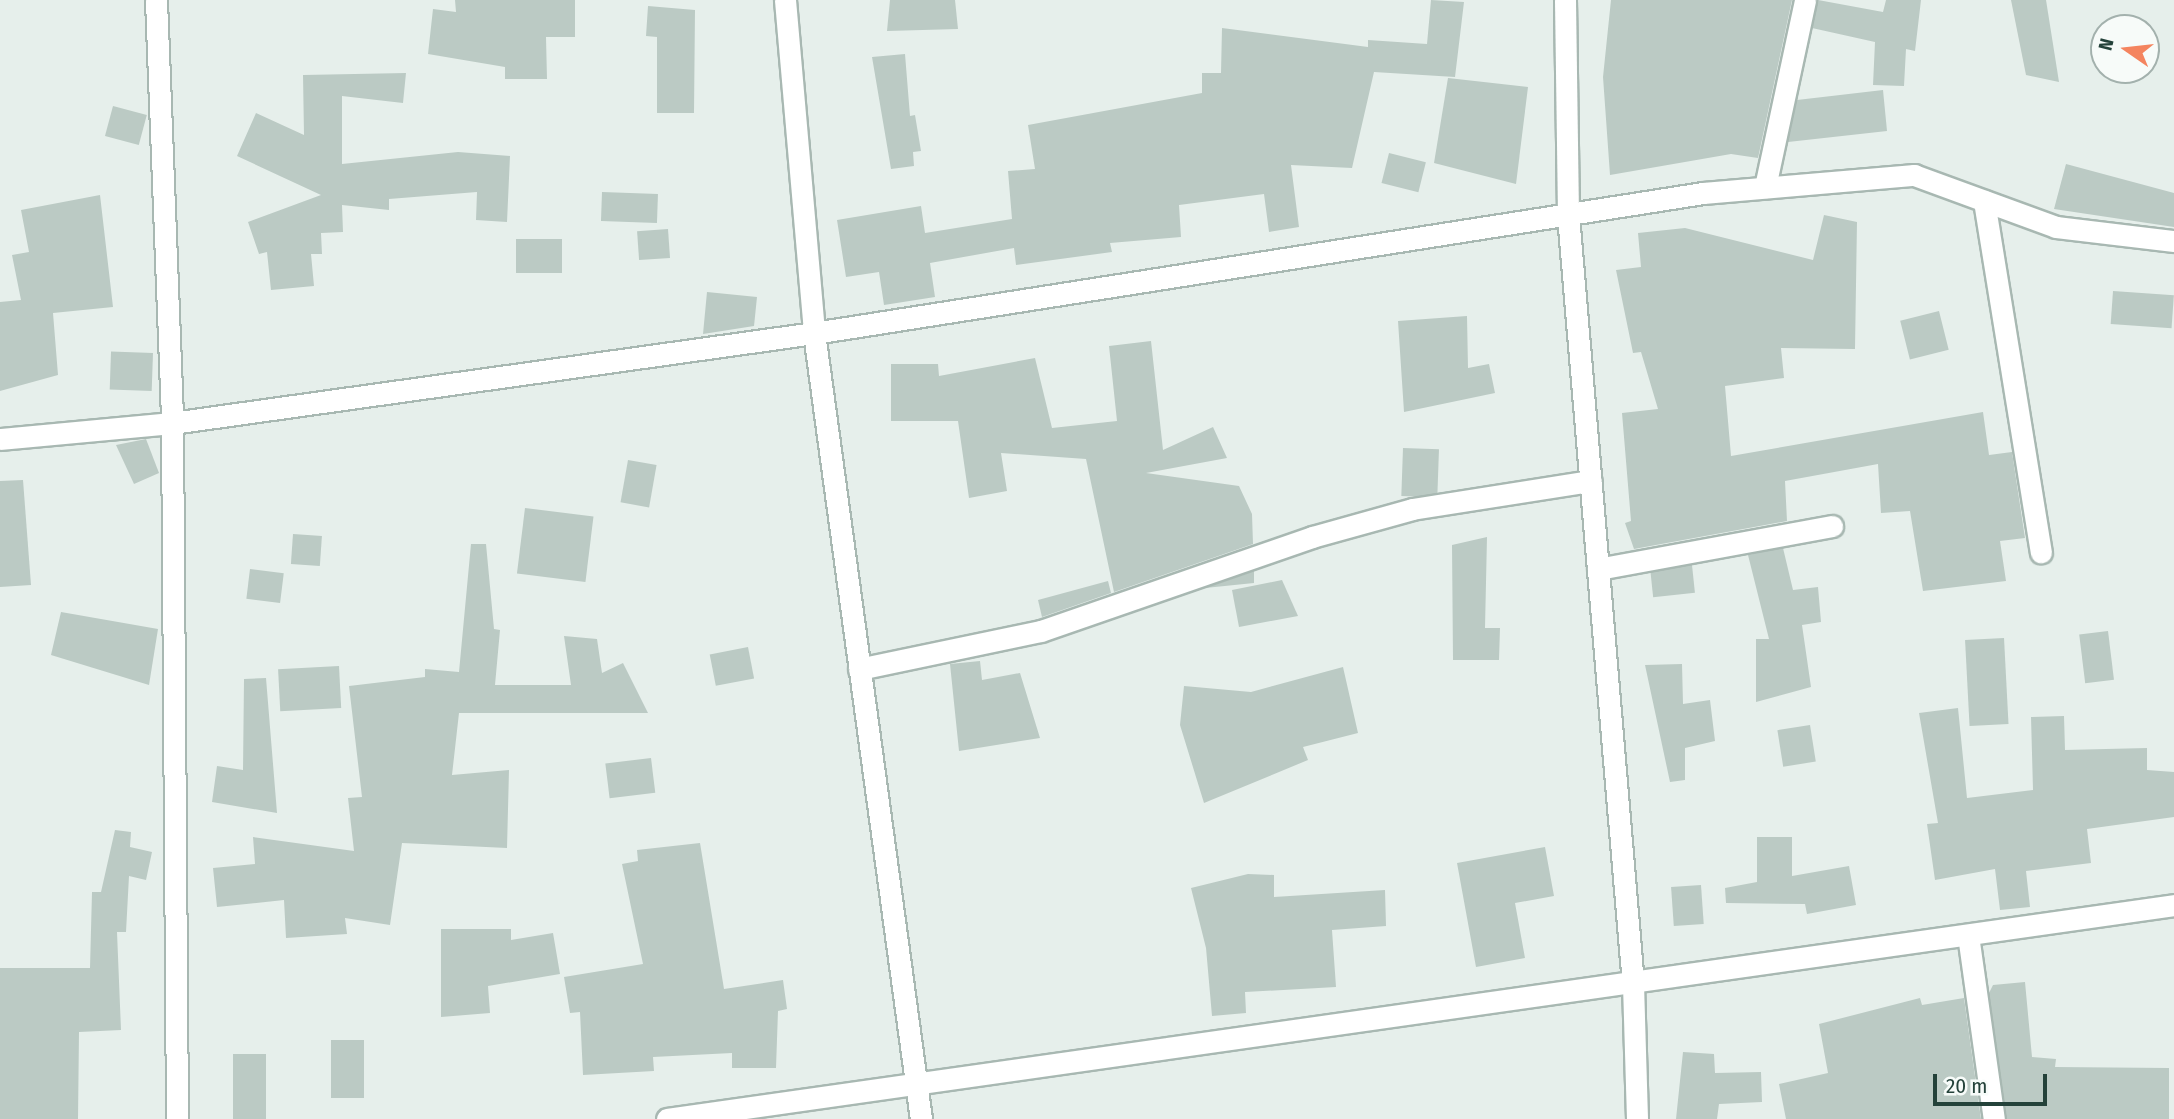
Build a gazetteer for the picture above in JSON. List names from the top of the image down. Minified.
{"scale_bar":"20 m","north":"left"}
